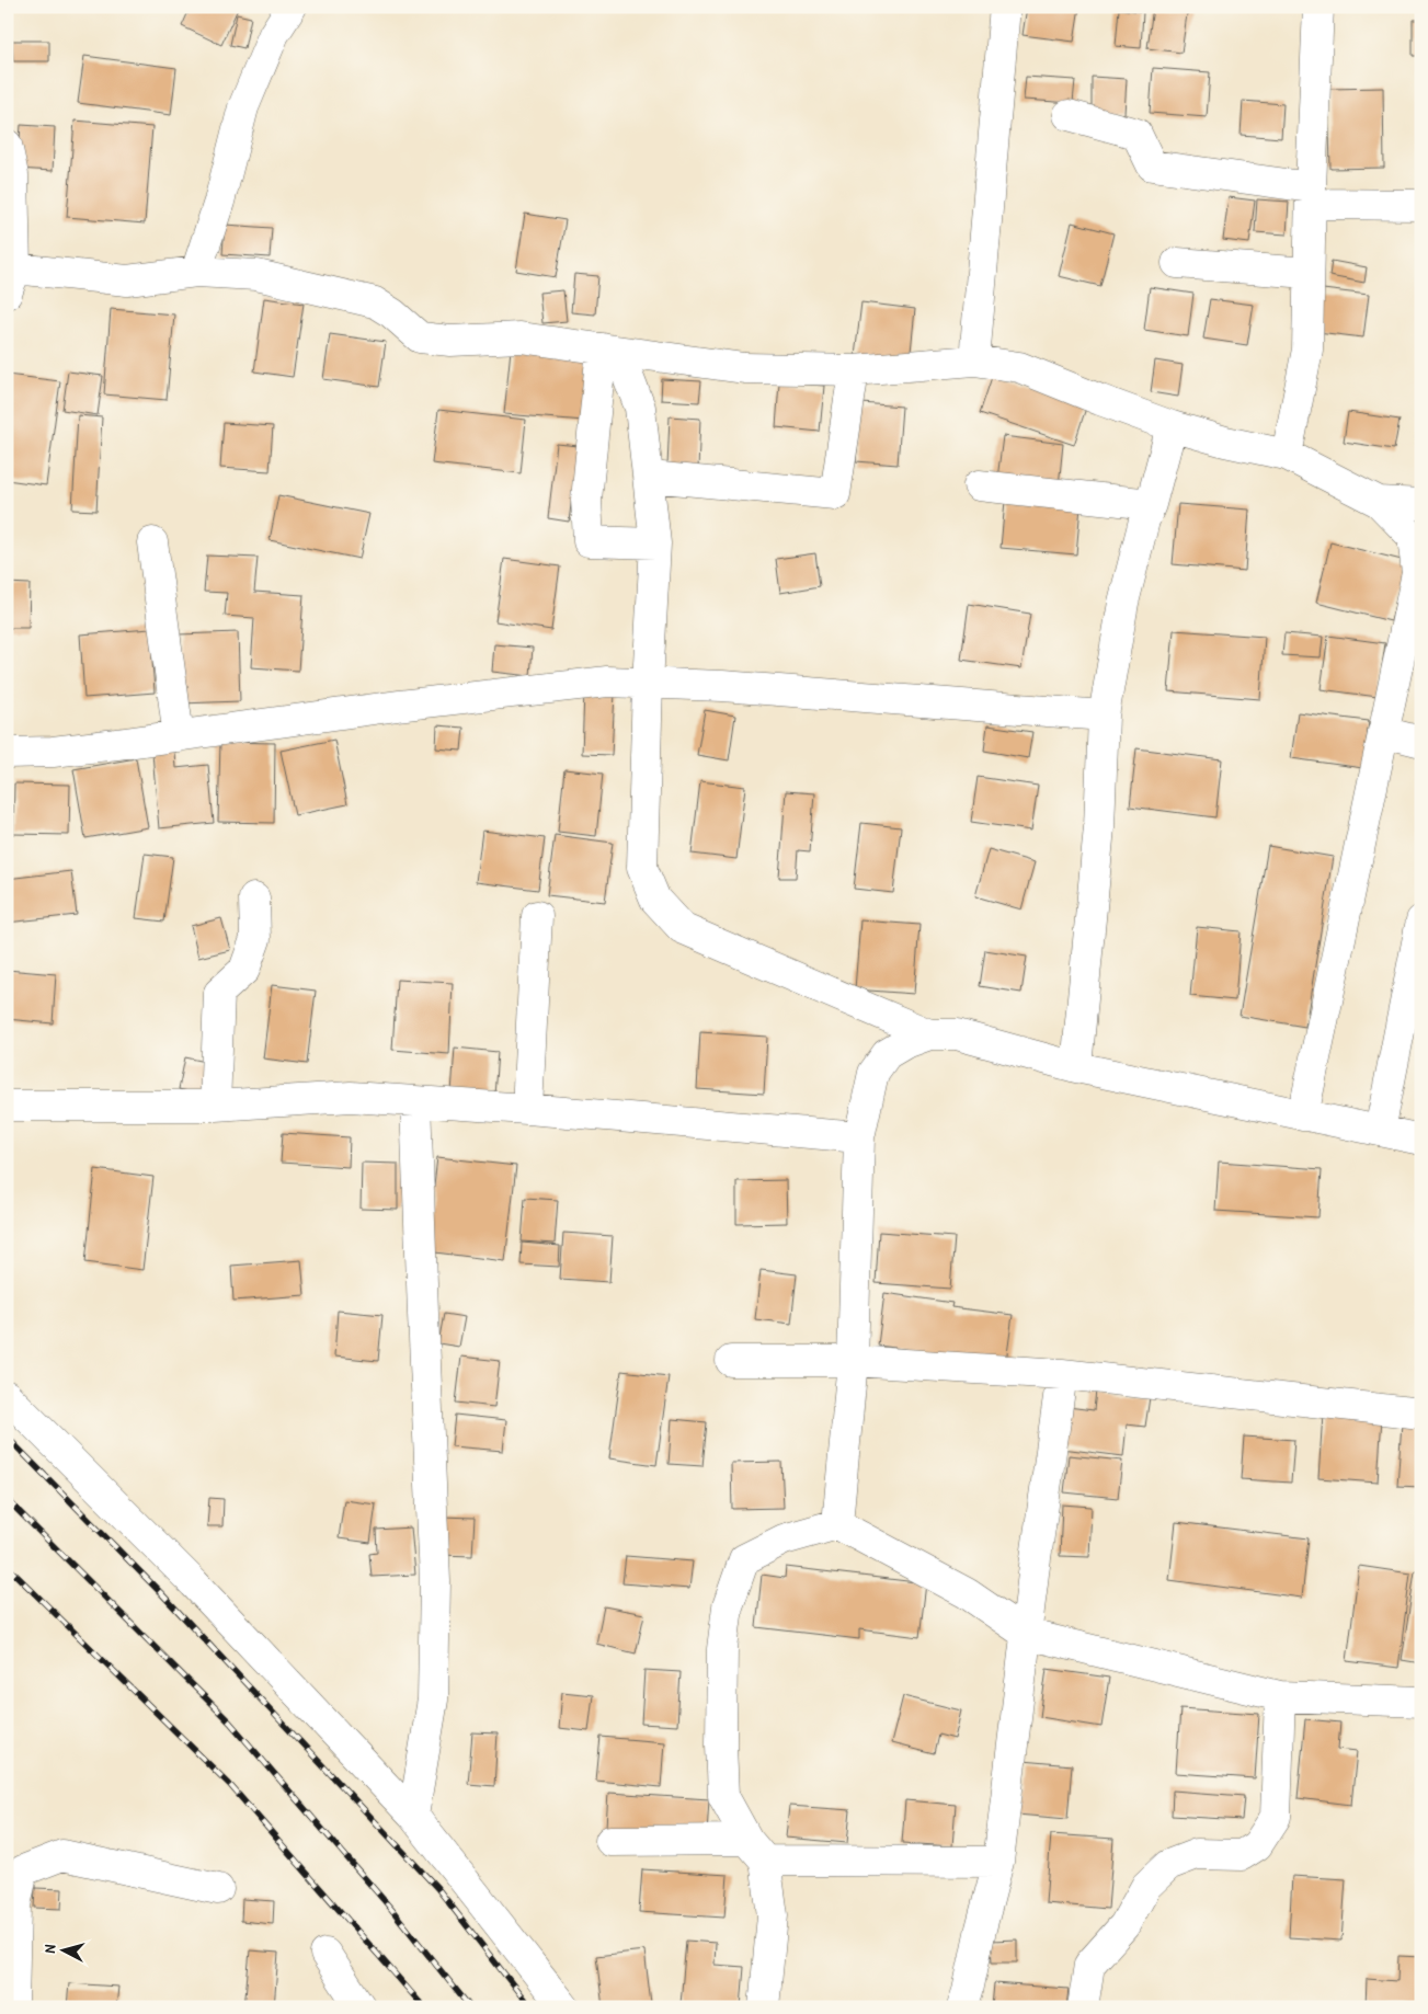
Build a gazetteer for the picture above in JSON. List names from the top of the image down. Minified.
{"north":"left"}
